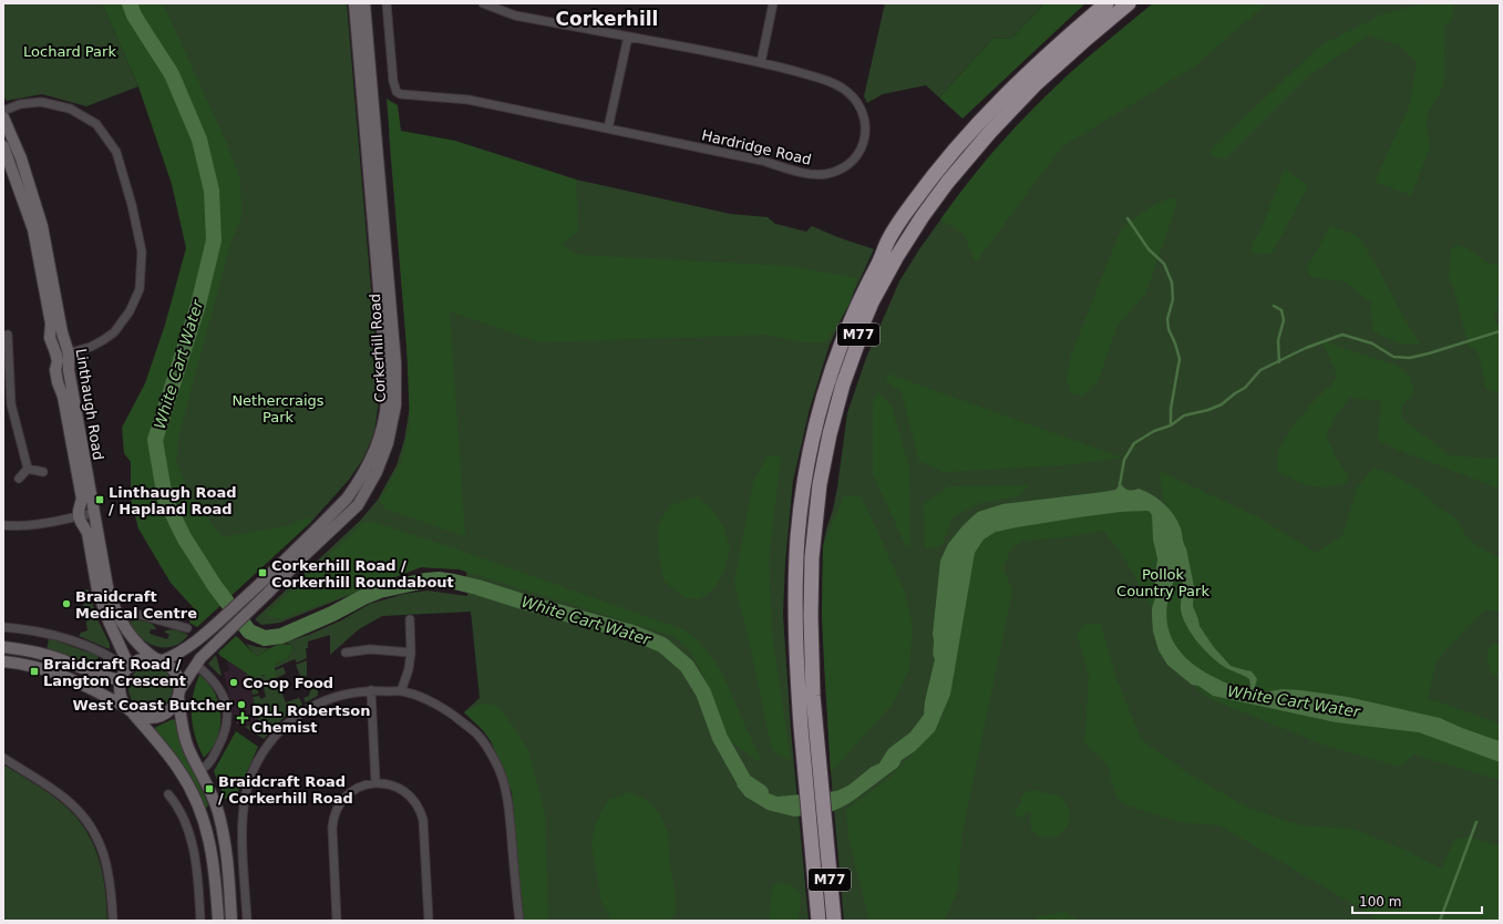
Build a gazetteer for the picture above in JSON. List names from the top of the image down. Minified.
{"streets":{"highway":["M77"],"street":["Hardridge Road","Corkerhill Road","Linthaugh Road"]},"crossings":[["Corkerhill Road","Linthaugh Road"]],"districts":["Corkerhill"],"water":["White Cart Water"],"parks":["Lochard Park","Nethercraigs Park","Pollok Country Park"],"places":{"transit":["Linthaugh Road / Hapland Road","Corkerhill Road / Corkerhill Roundabout","Braidcraft Road / Langton Crescent","Braidcraft Road / Corkerhill Road"],"other":["Braidcraft Medical Centre","Co-op Food","West Coast Butcher"],"health":["DLL Robertson Chemist"]},"scale_bar":"100 m"}
